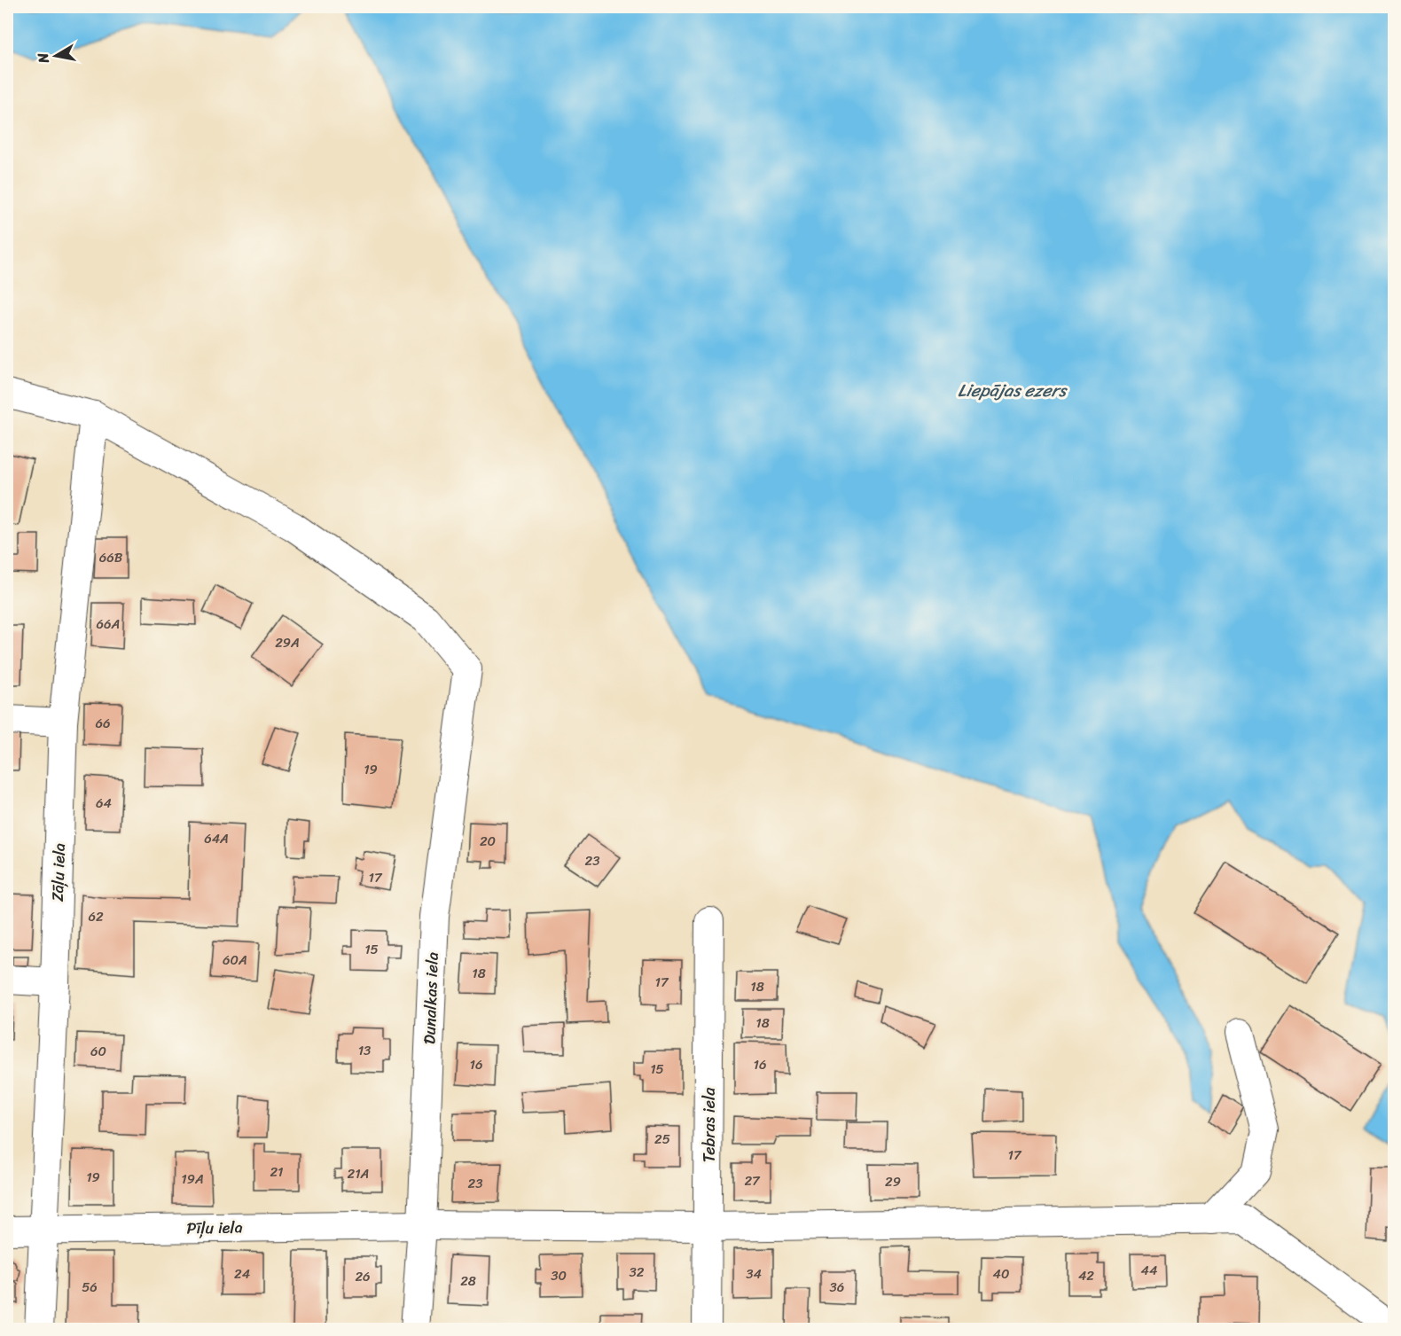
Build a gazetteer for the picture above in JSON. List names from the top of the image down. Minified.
{"streets":{"street":["Zāļu iela","Dunalkas iela","Tebras iela","Pīļu iela"]},"crossings":[["Zāļu iela","Dunalkas iela"],["Zāļu iela","Pīļu iela"],["Dunalkas iela","Pīļu iela"],["Tebras iela","Pīļu iela"]],"water":["Liepājas ezers"],"house_numbers":["66B","66A","29A","66","19","64","64A","20","23","17","62","15","60A","18","17","18","18","13","60","16","16","15","25","17","21","21A","19","19A","27","29","23","44","32","24","34","40","30","42","26","28","56","36"],"north":"left"}
